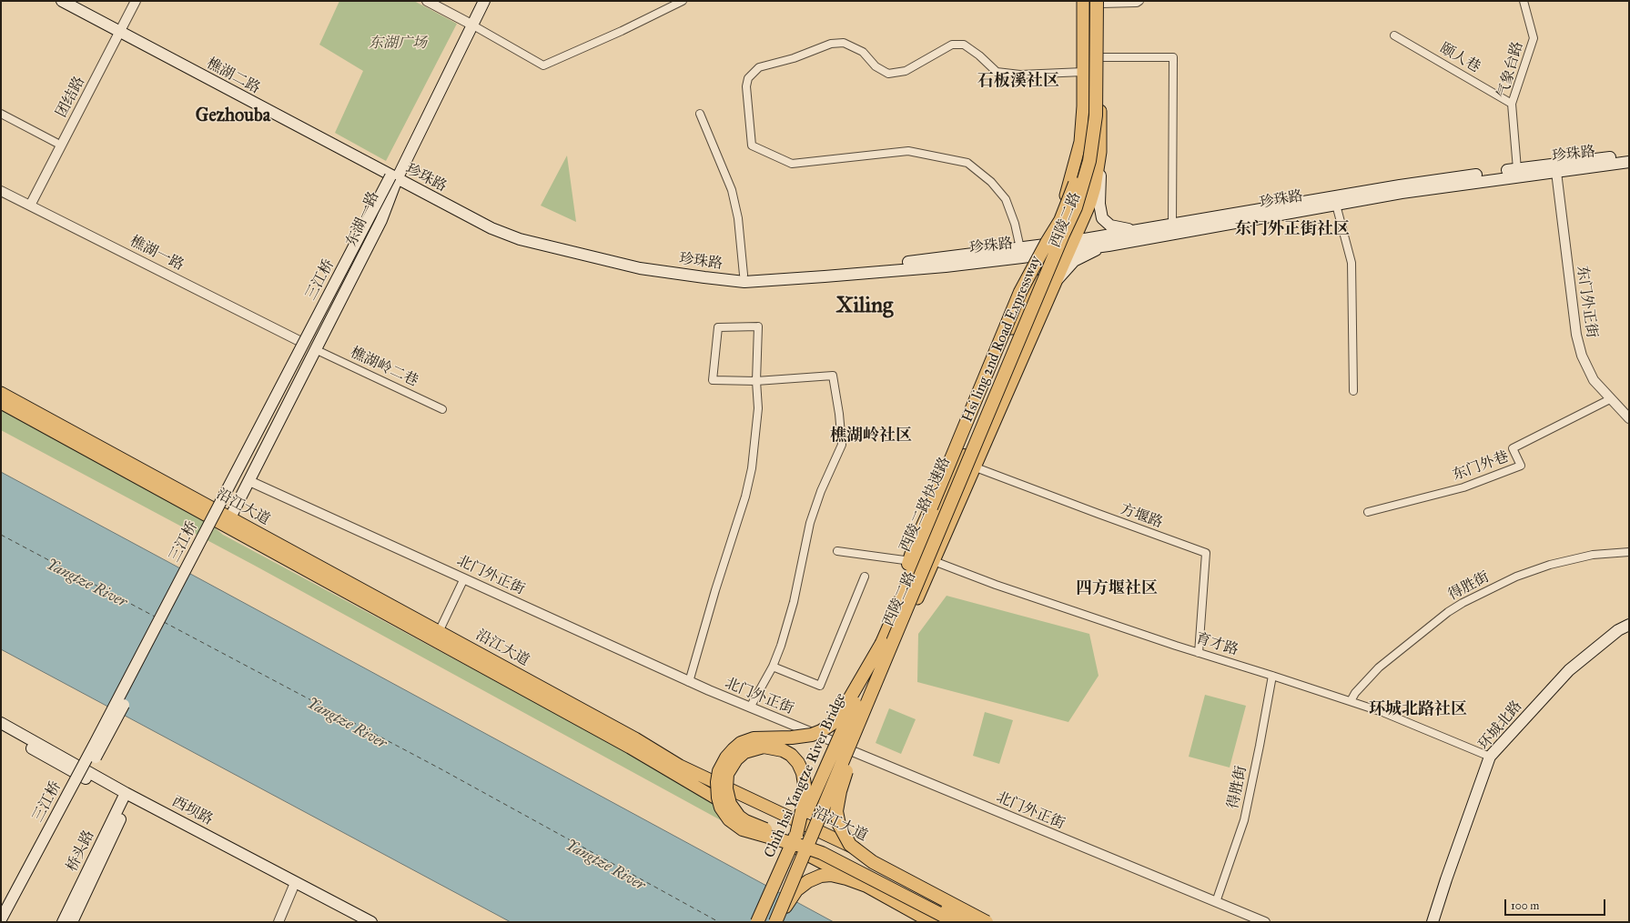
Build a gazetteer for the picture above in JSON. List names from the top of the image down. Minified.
{"streets":{"highway":["Hsi ling 2nd Road Expressway","西陵二路快速路","Chih hsi Yangtze River Bridge"],"main road":["樵湖二路","珍珠路","东湖一路","西陵二路","三江桥","沿江大道","环城北路","西坝路","桥头路"],"street":["颐人巷","气象台路","团结路","樵湖一路","东门外正街","樵湖岭二巷","东门外巷","方堰路","北门外正街","得胜街","育才路"]},"crossings":[["颐人巷","气象台路"],["气象台路","珍珠路"],["樵湖二路","团结路"],["樵湖二路","珍珠路"],["樵湖二路","东湖一路"],["樵湖二路","三江桥"],["团结路","樵湖一路"],["珍珠路","东湖一路"],["珍珠路","西陵二路"],["珍珠路","三江桥"],["珍珠路","东门外正街"],["东湖一路","三江桥"],["东湖一路","樵湖岭二巷"],["东湖一路","沿江大道"],["东湖一路","北门外正街"],["西陵二路","Hsi ling 2nd Road Expressway"],["西陵二路","沿江大道"],["西陵二路","方堰路"],["西陵二路","北门外正街"],["西陵二路","育才路"],["西陵二路","Chih hsi Yangtze River Bridge"],["东门外正街","东门外巷"],["Hsi ling 2nd Road Expressway","Chih hsi Yangtze River Bridge"],["西陵二路快速路","Chih hsi Yangtze River Bridge"],["沿江大道","Chih hsi Yangtze River Bridge"],["方堰路","育才路"],["北门外正街","得胜街"],["得胜街","育才路"],["育才路","环城北路"],["西坝路","桥头路"]],"districts":["石板溪社区","Gezhouba","东门外正街社区","Xiling","樵湖岭社区","四方堰社区","环城北路社区"],"water":["Yangtze River"],"parks":["东湖广场"],"scale_bar":"100 m"}
